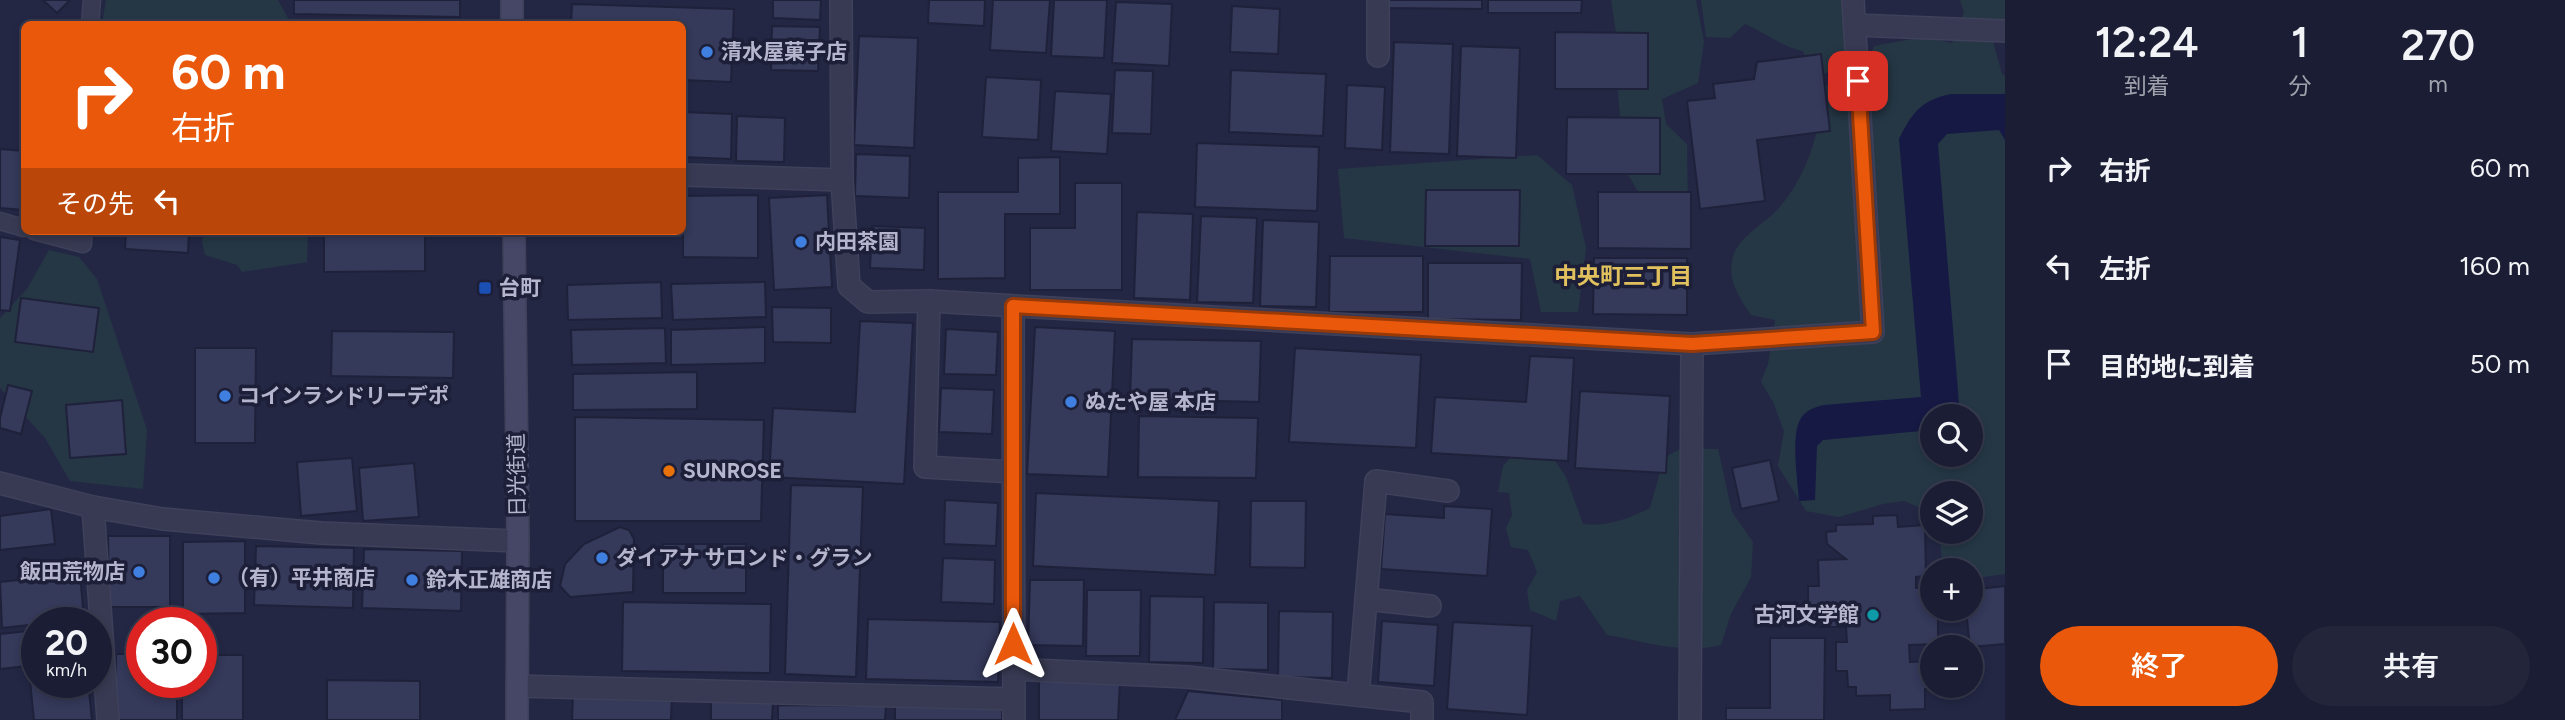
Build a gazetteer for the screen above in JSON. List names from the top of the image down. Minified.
{"streets":{"main road":["日光街道"]},"districts":["中央町三丁目"],"places":{"other":["清水屋菓子店","内田茶園","コインランドリーデポ","ぬたや屋 本店","SUNROSE","ダイアナ サロンド・グラン","飯田荒物店","（有）平井商店","鈴木正雄商店","古河文学館"],"transit":["台町"]},"page":{"eta":["12:24","到着","1","分","270","m"],"turn":["60 m","右折"],"list":[{"name":"右折","value":"60 m"},{"name":"左折","value":"160 m"},{"name":"目的地に到着","value":"50 m"}],"then":"その先","map_buttons":["+","−"],"speed":"20 km/h","limit":"30","buttons":["終了","共有"]}}
